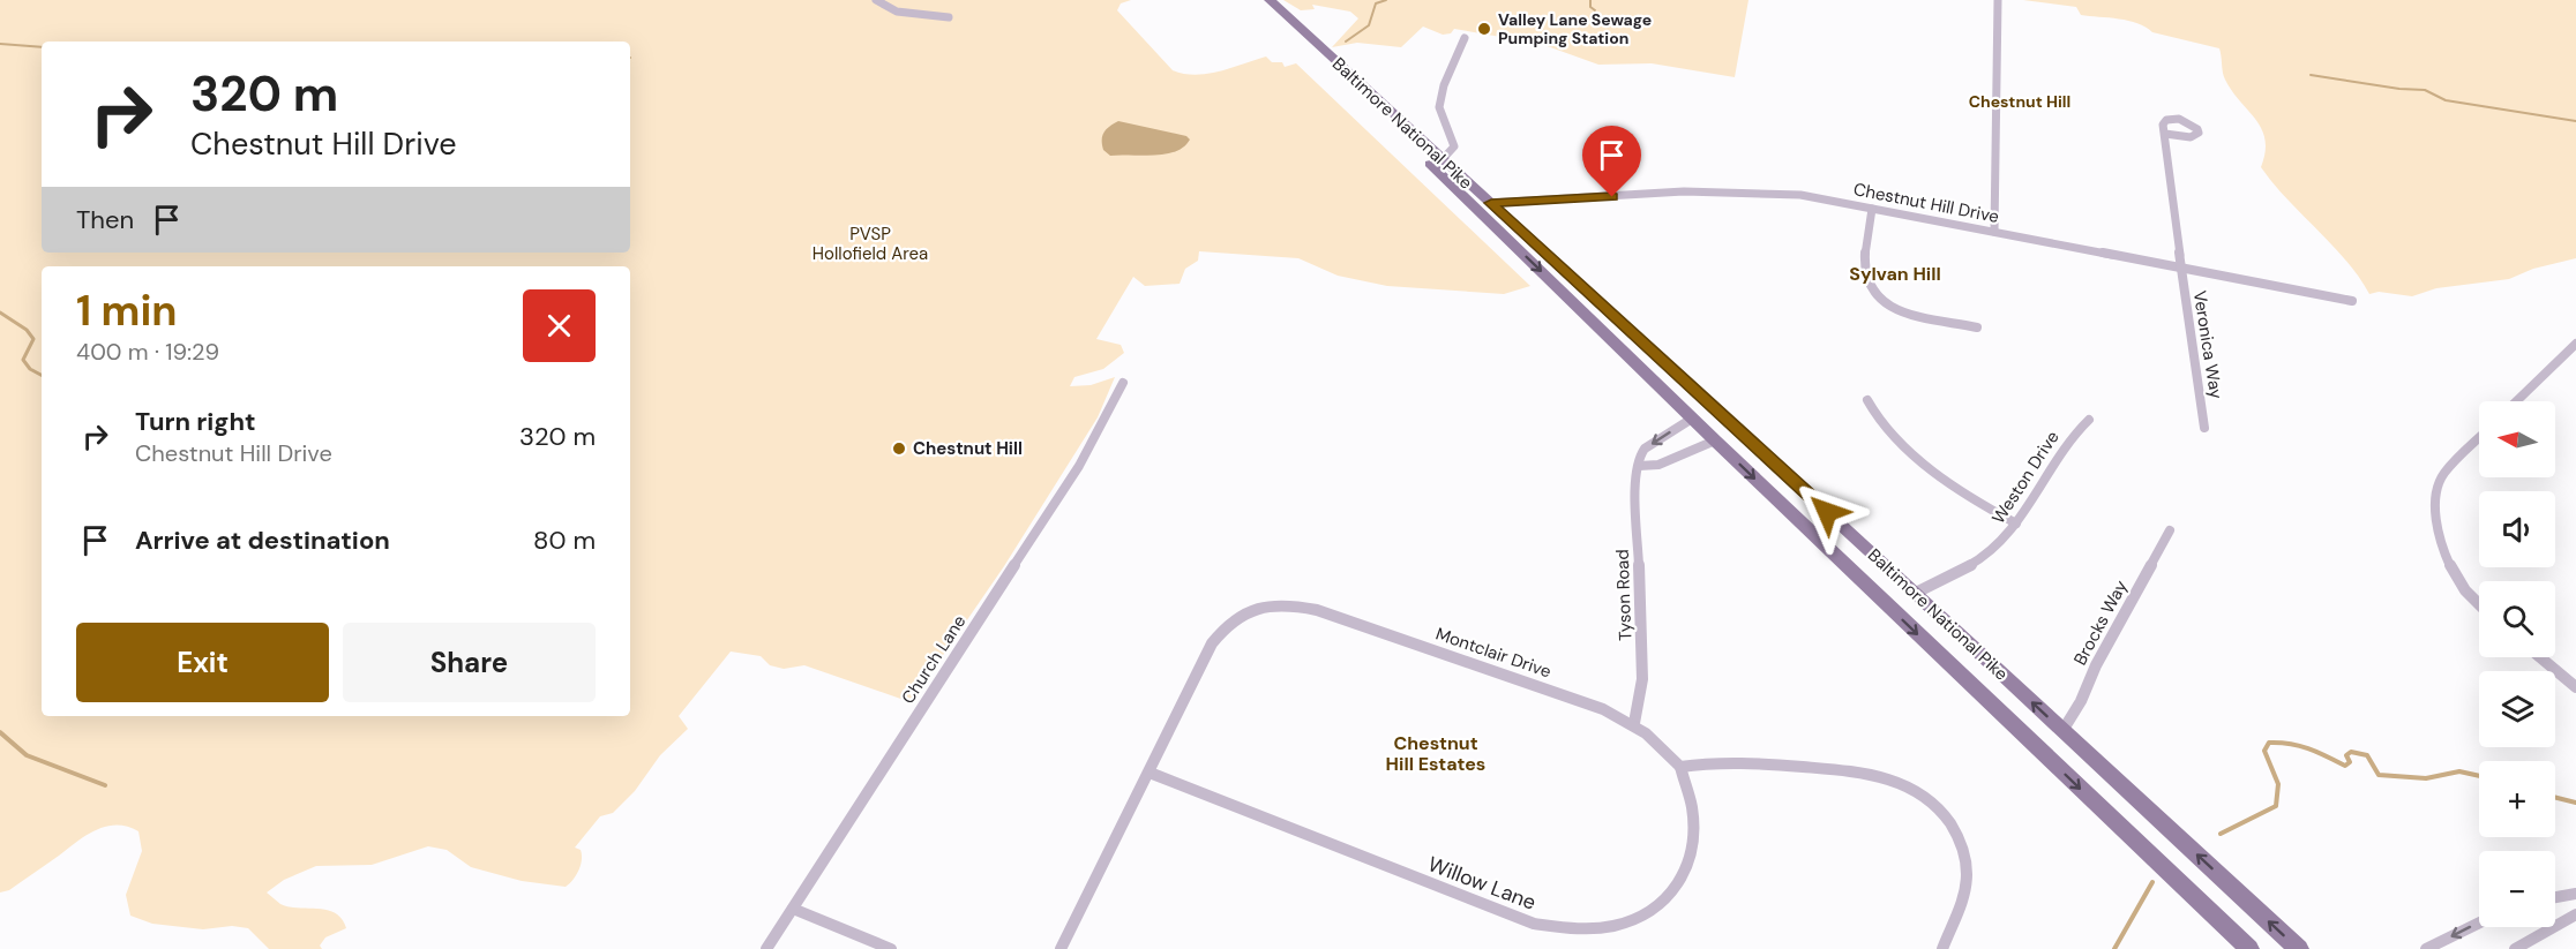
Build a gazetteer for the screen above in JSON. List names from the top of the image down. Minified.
{"streets":{"main road":["Baltimore National Pike"],"street":["Chestnut Hill Drive","Veronica Way","Weston Drive","Tyson Road","Brocks Way","Montclair Drive","Church Lane","Willow Lane"]},"crossings":[["Baltimore National Pike","Chestnut Hill Drive"],["Baltimore National Pike","Weston Drive"],["Baltimore National Pike","Brocks Way"],["Chestnut Hill Drive","Veronica Way"],["Tyson Road","Montclair Drive"],["Montclair Drive","Willow Lane"]],"districts":["Chestnut Hill","Sylvan Hill","Chestnut Hill Estates"],"parks":["PVSP Hollofield Area"],"places":["Valley Lane Sewage Pumping Station","Chestnut Hill"],"north":"left","page":{"turn":["320 m","Chestnut Hill Drive"],"then":"Then","heading":["1 min","400 m · 19:29"],"list":[{"name":"Turn right","note":"Chestnut Hill Drive","value":"320 m"},{"name":"Arrive at destination","value":"80 m"}],"map_buttons":["+","−"],"buttons":["Exit","Share"]}}
